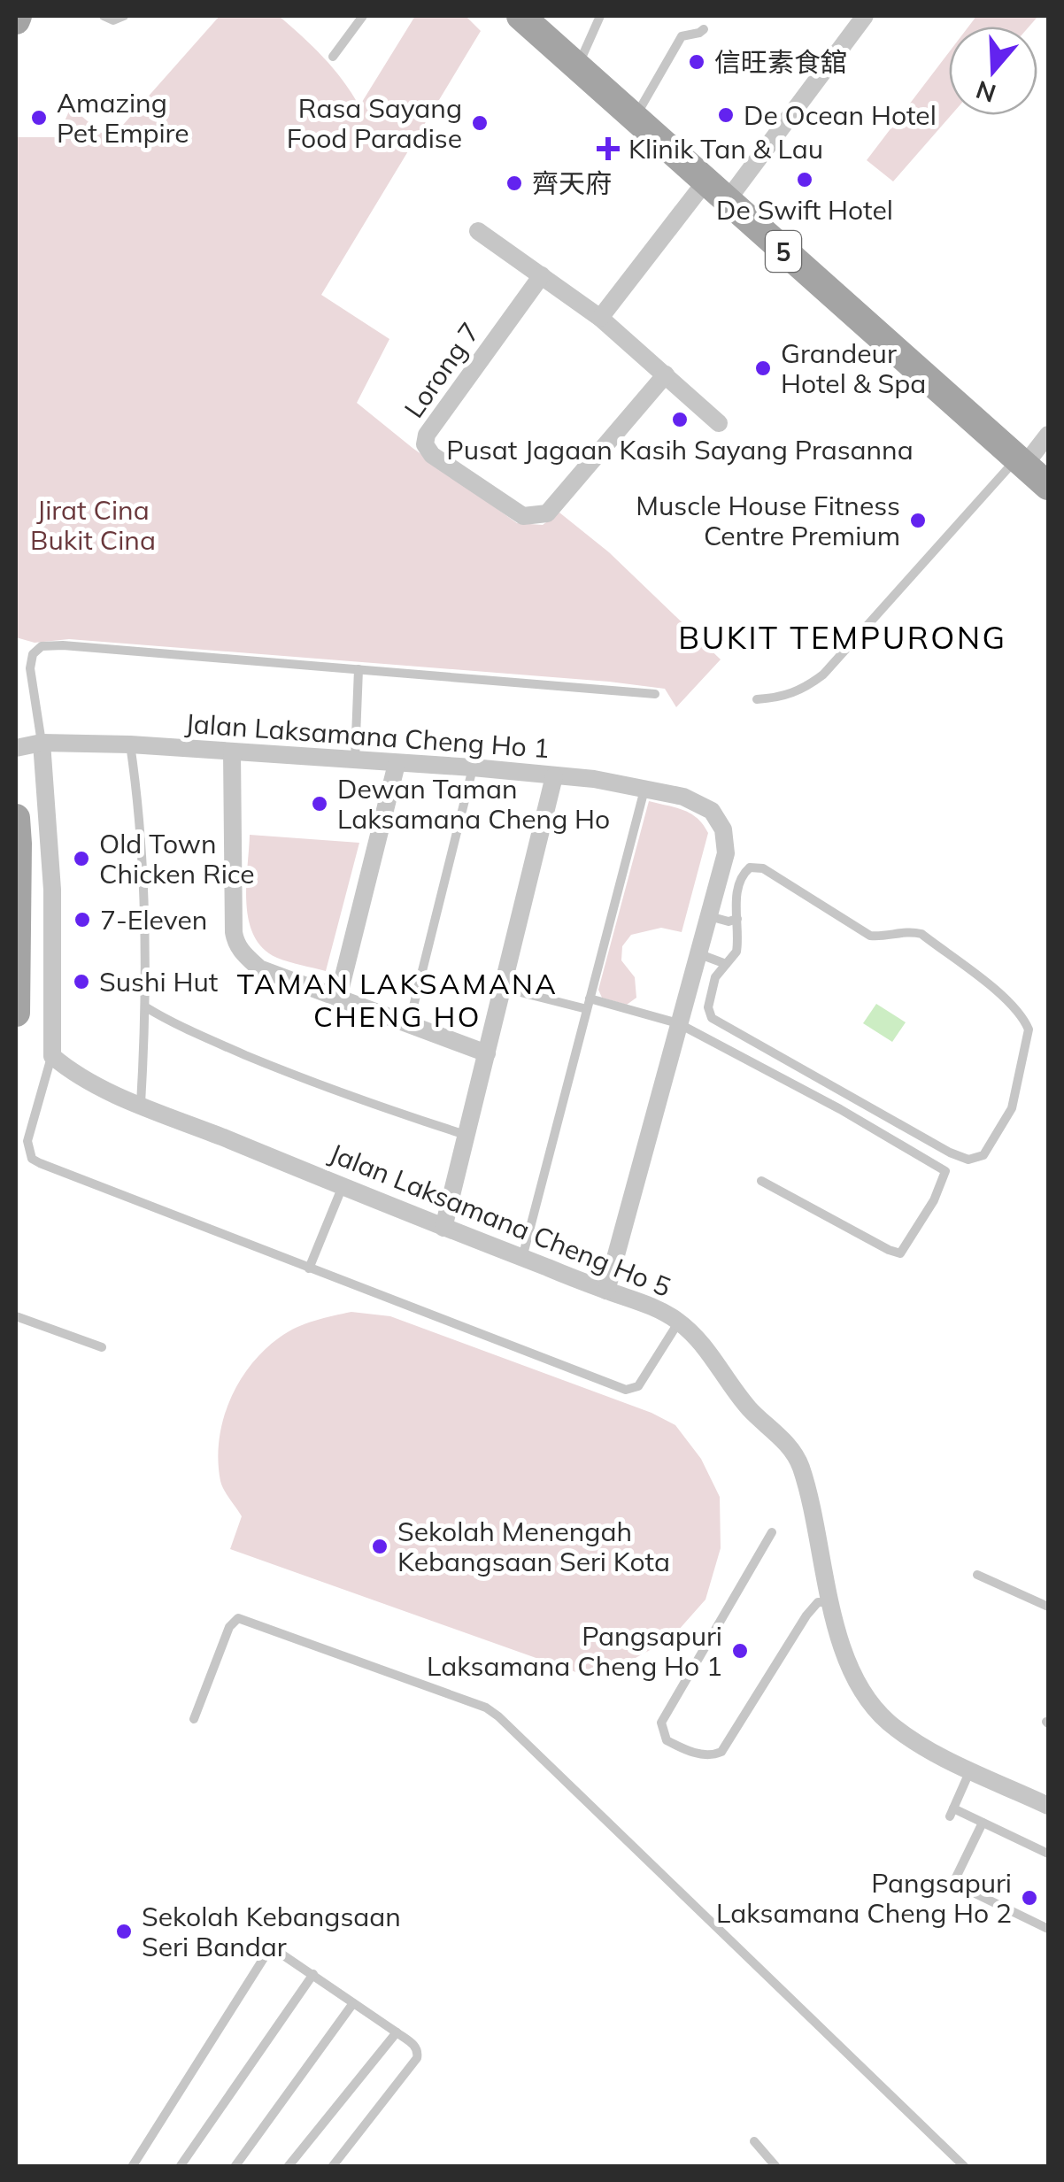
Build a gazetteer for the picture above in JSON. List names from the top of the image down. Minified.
{"streets":{"main road":["5"],"street":["Lorong 7","Jalan Laksamana Cheng Ho 1","Jalan Laksamana Cheng Ho 5"]},"districts":["BUKIT TEMPURONG","TAMAN LAKSAMANA CHENG HO"],"parks":["Jirat Cina Bukit Cina"],"places":{"other":["信旺素食舘","De Ocean Hotel","Amazing Pet Empire","Rasa Sayang Food Paradise","De Swift Hotel","齊天府","Grandeur Hotel & Spa","Pusat Jagaan Kasih Sayang Prasanna","Muscle House Fitness Centre Premium","Dewan Taman Laksamana Cheng Ho","Old Town Chicken Rice","7-Eleven","Sushi Hut","Sekolah Menengah Kebangsaan Seri Kota","Pangsapuri Laksamana Cheng Ho 1","Pangsapuri Laksamana Cheng Ho 2","Sekolah Kebangsaan Seri Bandar"],"health":["Klinik Tan & Lau"]},"north":"bottom"}
